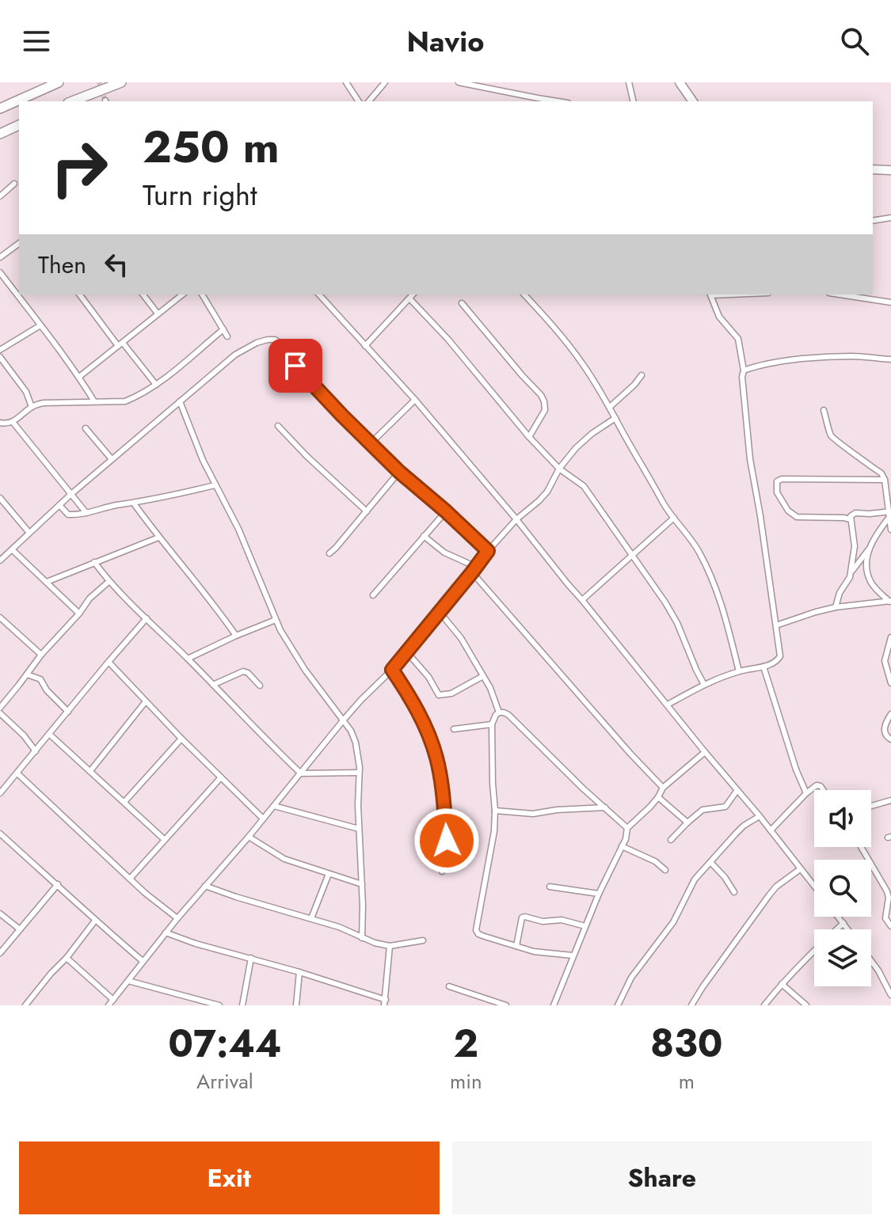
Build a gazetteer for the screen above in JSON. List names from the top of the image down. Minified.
{"page":{"header":"Navio","turn":["250 m","Turn right"],"then":"Then","eta":["07:44","Arrival","2","min","830","m"],"buttons":["Exit","Share"]}}
